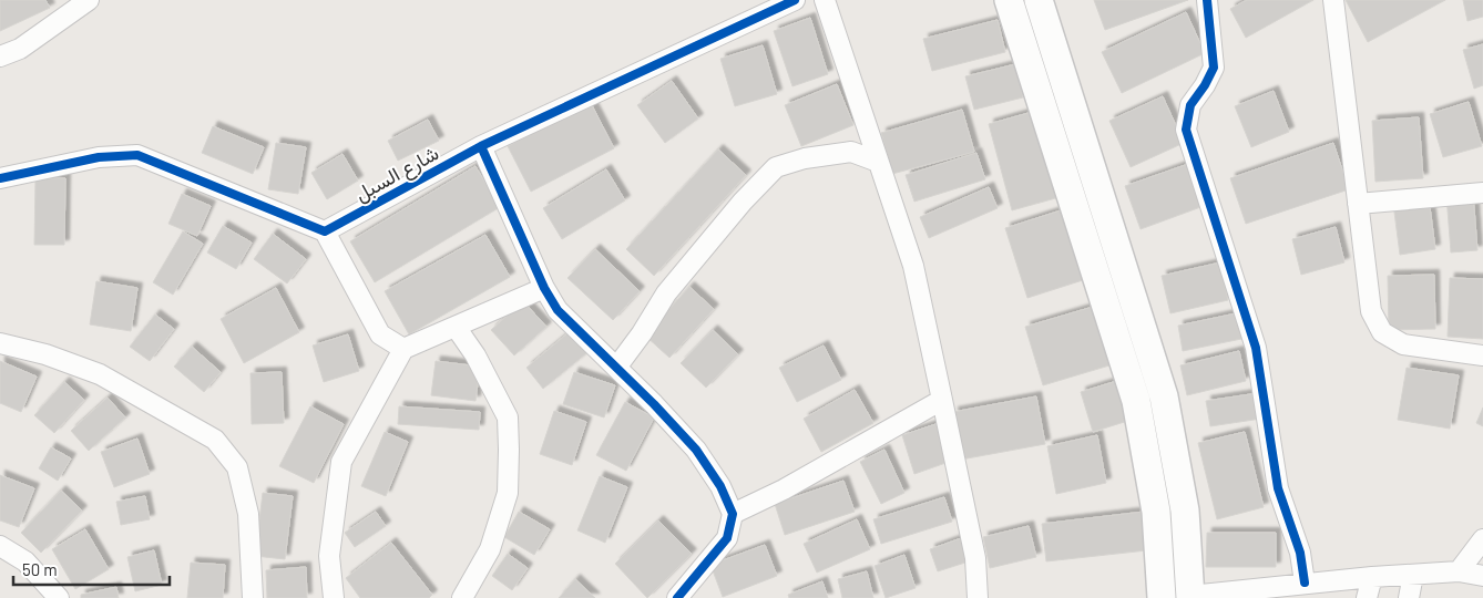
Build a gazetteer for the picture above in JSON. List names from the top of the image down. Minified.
{"streets":{"street":["شارع السبل"]},"scale_bar":"50 m"}
